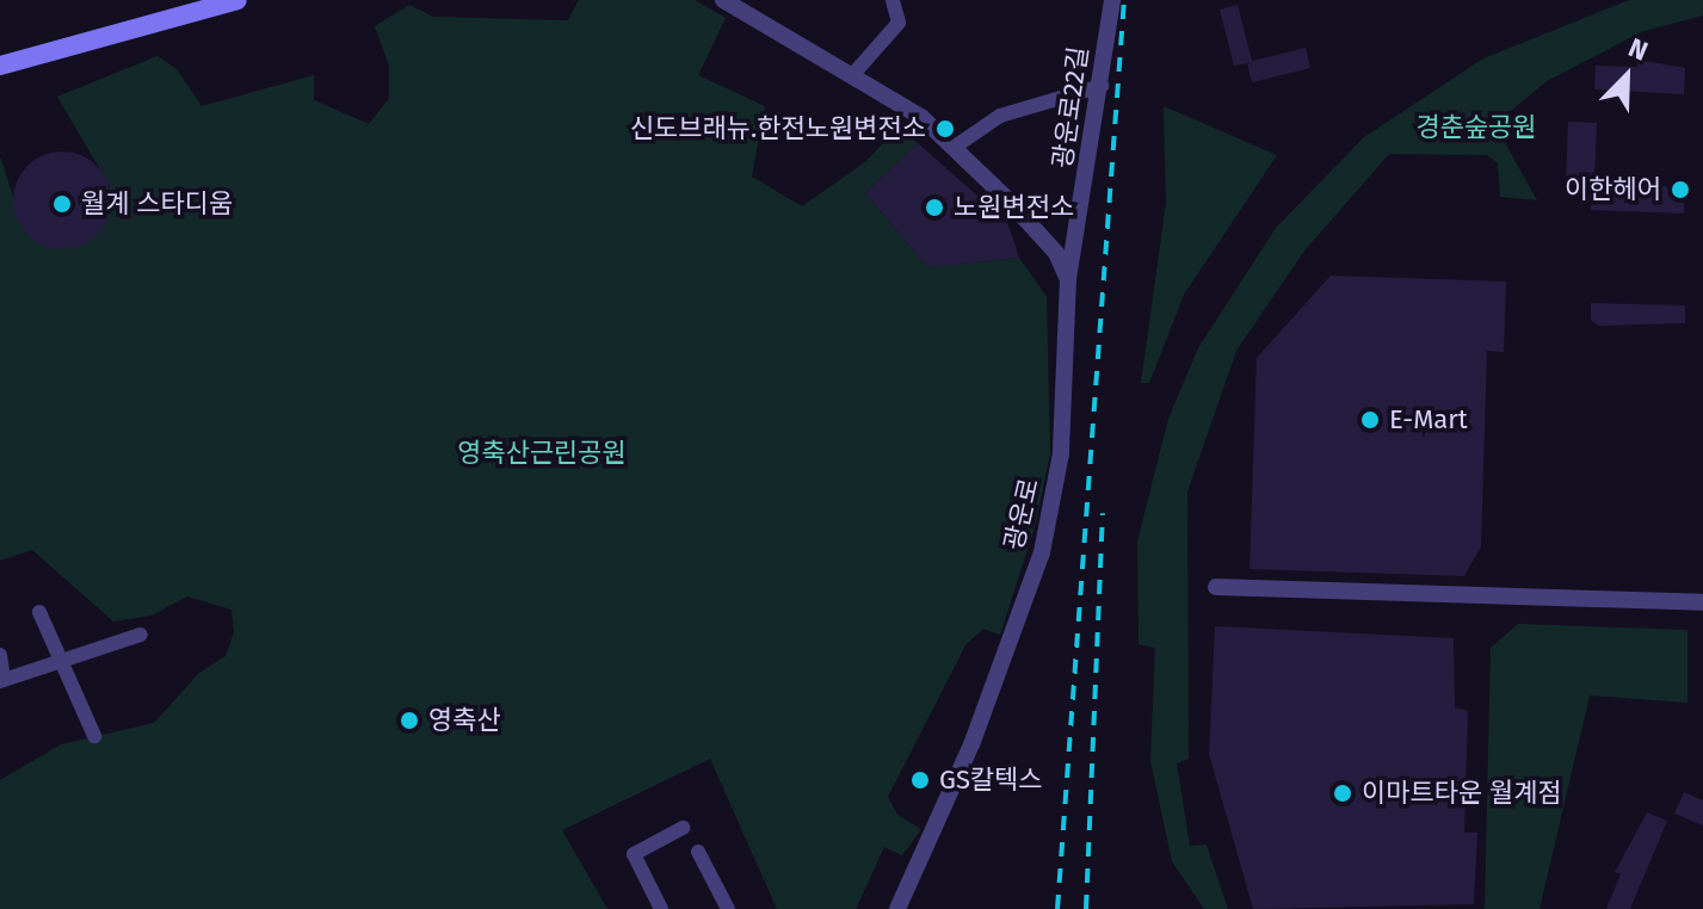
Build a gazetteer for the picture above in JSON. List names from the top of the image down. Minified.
{"streets":{"street":["광운로22길","광운로"]},"crossings":[["광운로22길","광운로"]],"parks":["경춘숲공원","영축산근린공원"],"places":["신도브래뉴.한전노원변전소","이한헤어","월계 스타디움","노원변전소","E-Mart","영축산","GS칼텍스","이마트타운 월계점"],"north":"top right"}
